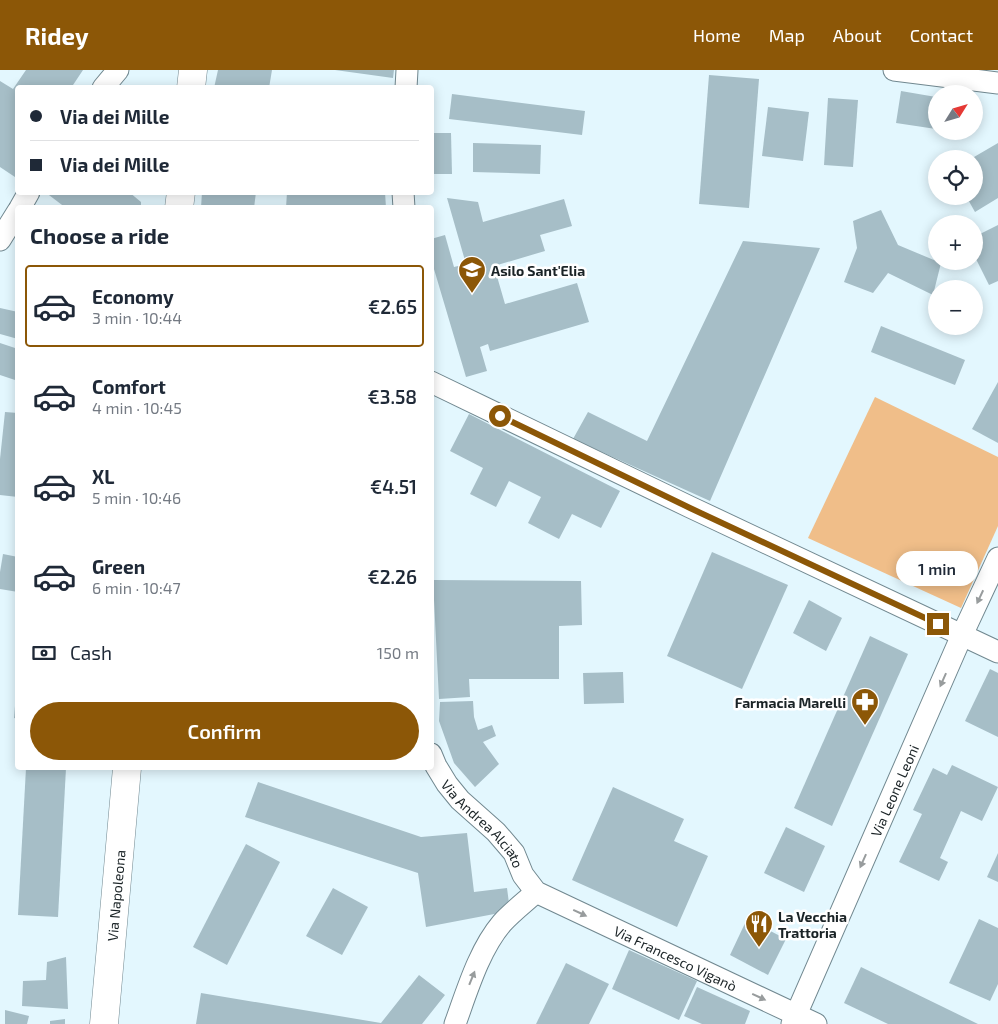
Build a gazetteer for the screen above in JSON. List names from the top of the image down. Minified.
{"streets":{"main road":["Via Napoleona"],"street":["Via Leone Leoni","Via Andrea Alciato","Via Francesco Viganò"]},"crossings":[["Via Leone Leoni","Via Francesco Viganò"],["Via Andrea Alciato","Via Francesco Viganò"]],"one_way":["Via Leone Leoni","Via Francesco Viganò"],"places":{"school or university":["Asilo Sant'Elia"],"pharmacy":["Farmacia Marelli"],"restaurant":["La Vecchia Trattoria"]},"north":"top right","page":{"header":"Ridey","nav":["Home","Map","About","Contact"],"map_buttons":["+","−"],"banner":["Via dei Mille","Via dei Mille"],"heading":"Choose a ride","list":[{"name":"Economy","note":"3 min · 10:44","value":"€2.65"},{"name":"Comfort","note":"4 min · 10:45","value":"€3.58"},{"name":"XL","note":"5 min · 10:46","value":"€4.51"},{"name":"Green","note":"6 min · 10:47","value":"€2.26"}],"bubble":"1 min","pay":["Cash","150 m"],"buttons":"Confirm"}}
